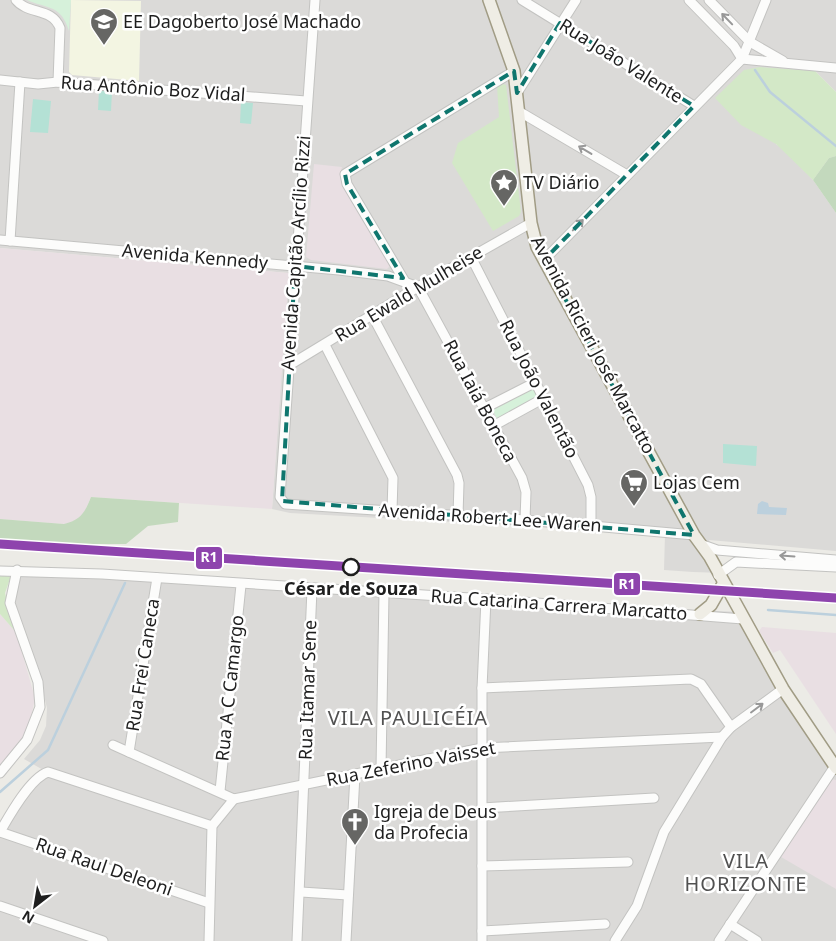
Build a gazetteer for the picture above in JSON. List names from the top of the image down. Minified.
{"streets":{"main road":["Avenida Ricieri José Marcatto"],"street":["Rua João Valente","Rua Antônio Boz Vidal","Avenida Capitão Arcílio Rizzi","Avenida Kennedy","Rua Ewald Mulheise","Rua João Valentão","Rua Iaiá Boneca","Avenida Robert Lee Waren","Rua Catarina Carrera Marcatto","Rua Frei Caneca","Rua A C Camargo","Rua Itamar Sene","Rua Zeferino Vaisset","Rua Raul Deleoni"]},"crossings":[["Rua Antônio Boz Vidal","Avenida Capitão Arcílio Rizzi"],["Avenida Capitão Arcílio Rizzi","Avenida Kennedy"],["Avenida Capitão Arcílio Rizzi","Rua Ewald Mulheise"],["Avenida Capitão Arcílio Rizzi","Avenida Robert Lee Waren"],["Avenida Kennedy","Rua Ewald Mulheise"],["Avenida Kennedy","Rua Iaiá Boneca"],["Rua Ewald Mulheise","Avenida Ricieri José Marcatto"],["Rua Ewald Mulheise","Rua João Valentão"],["Rua Ewald Mulheise","Rua Iaiá Boneca"],["Avenida Ricieri José Marcatto","Avenida Robert Lee Waren"],["Avenida Ricieri José Marcatto","Rua Catarina Carrera Marcatto"],["Rua João Valentão","Avenida Robert Lee Waren"],["Rua Iaiá Boneca","Avenida Robert Lee Waren"],["Rua Catarina Carrera Marcatto","Rua Frei Caneca"],["Rua Catarina Carrera Marcatto","Rua A C Camargo"],["Rua Catarina Carrera Marcatto","Rua Itamar Sene"],["Rua Itamar Sene","Rua Zeferino Vaisset"]],"districts":["VILA PAULICÉIA","VILA HORIZONTE"],"places":{"school or university":["EE Dagoberto José Machado"],"place":["TV Diário"],"supermarket":["Lojas Cem"],"other":["César de Souza"],"church":["Igreja de Deus da Profecia"]},"lines":["transit line R1"],"north":"bottom left"}
